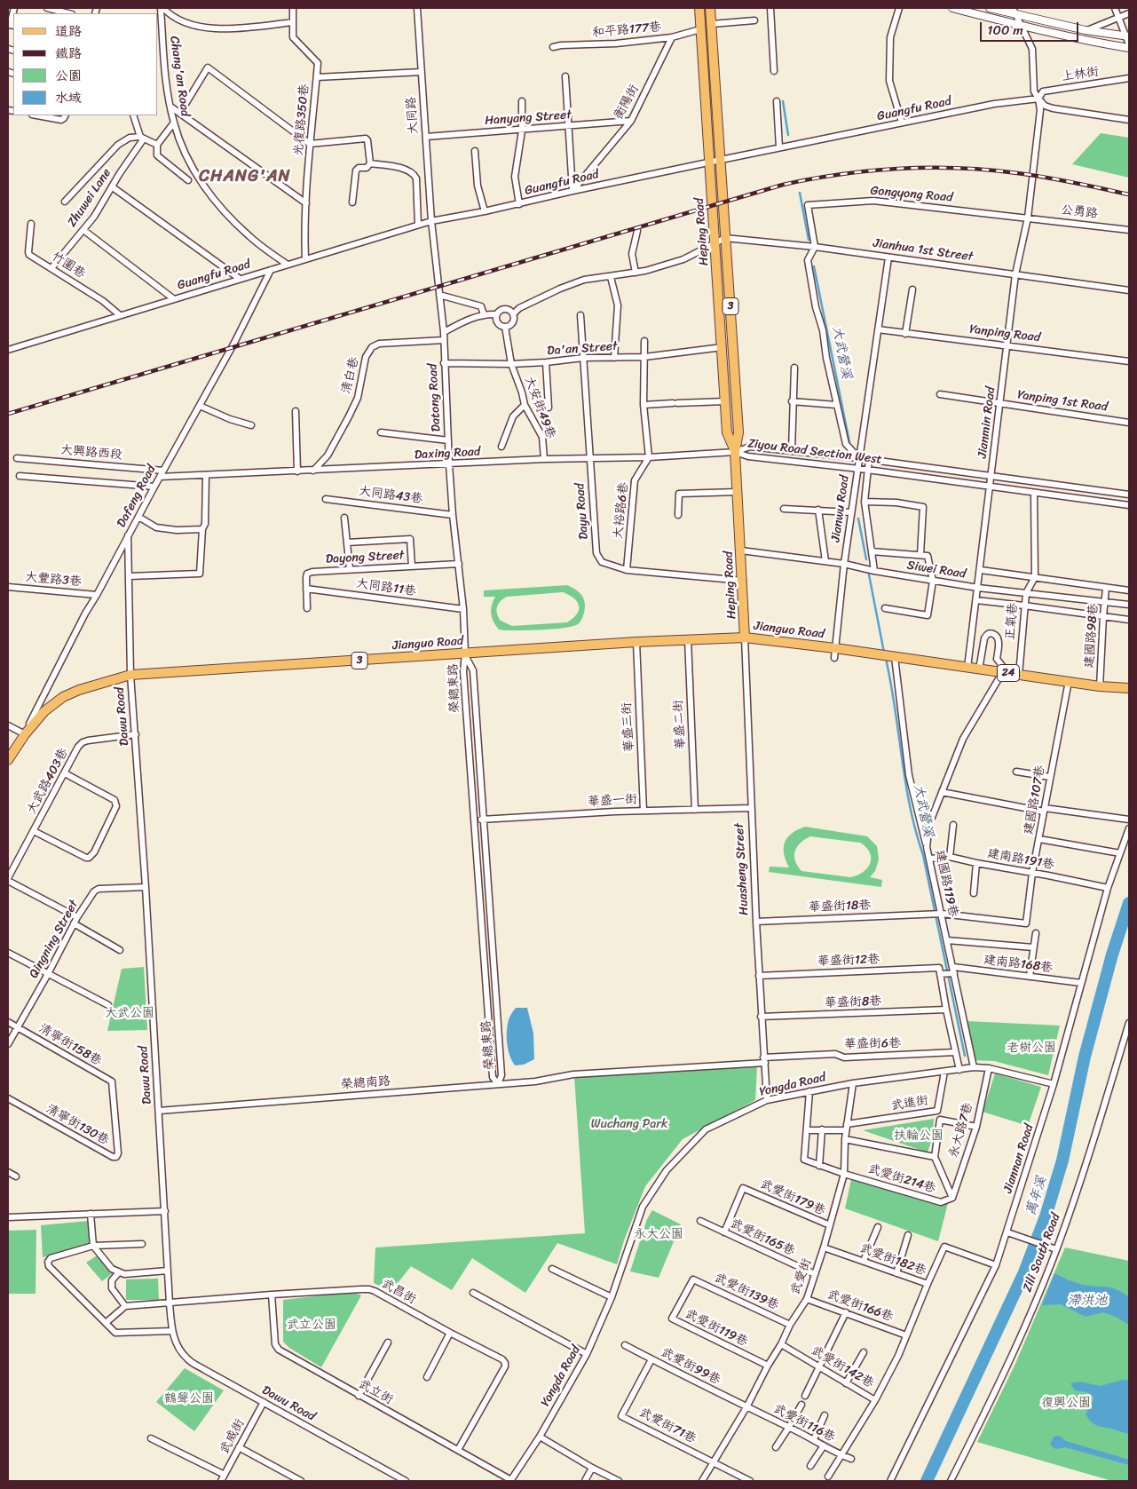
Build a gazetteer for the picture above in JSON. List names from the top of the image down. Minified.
{"streets":{"main road":["Heping Road","3","Jianguo Road","24"],"street":["和平路177巷","上林街","Chang'an Road","衡陽街","Guangfu Road","大同路","Hanyang Street","光復路350巷","Gongyong Road","Zhuwei Lane","公勇路","Jianhua 1st Street","竹圍巷","Yanping Road","Da'an Street","清白巷","Datong Road","Yanping 1st Road","大安街49巷","Jianmin Road","Ziyou Road Section West","大興路西段","Daxing Road","大同路43巷","Dafeng Road","Jianwu Road","大裕路6巷","Dayu Road","Dayong Street","Siwei Road","大豐路3巷","大同路11巷","正氣巷","建國路98巷","榮總東路","Dawu Road","華盛二街","華盛三街","大武路403巷","建國路107巷","華盛一街","建南路191巷","Huasheng Street","建國路119巷","華盛街18巷","Qingning Street","華盛街12巷","建南路168巷","華盛街8巷","華盛街6巷","清寧街158巷","榮總南路","Yongda Road","武進街","清寧街130巷","永大路7巷","Jiannan Road","武愛街214巷","武愛街179巷","武愛街165巷","Zili South Road","武愛街182巷","武愛街","武昌街","武愛街139巷","武愛街166巷","武愛街119巷","武愛街99巷","武愛街142巷","武立街","武愛街116巷","武愛街71巷","武威街"]},"crossings":[["和平路177巷","衡陽街"],["和平路177巷","Heping Road"],["上林街","Guangfu Road"],["上林街","Jianmin Road"],["Chang'an Road","Guangfu Road"],["衡陽街","Guangfu Road"],["衡陽街","Hanyang Street"],["Guangfu Road","大同路"],["Guangfu Road","光復路350巷"],["Guangfu Road","Heping Road"],["Guangfu Road","竹圍巷"],["Guangfu Road","Datong Road"],["Guangfu Road","Jianmin Road"],["Guangfu Road","Dafeng Road"],["大同路","Hanyang Street"],["大同路","Datong Road"],["Gongyong Road","公勇路"],["Gongyong Road","Jianhua 1st Street"],["Gongyong Road","Jianmin Road"],["Zhuwei Lane","竹圍巷"],["公勇路","Jianmin Road"],["Heping Road","Jianhua 1st Street"],["Heping Road","Da'an Street"],["Heping Road","Ziyou Road Section West"],["Heping Road","Daxing Road"],["Heping Road","Dayu Road"],["Heping Road","Siwei Road"],["Heping Road","Jianguo Road"],["Heping Road","Huasheng Street"],["Jianhua 1st Street","Jianmin Road"],["Jianhua 1st Street","Jianwu Road"],["Yanping Road","Jianmin Road"],["Yanping Road","Jianwu Road"],["Da'an Street","Datong Road"],["Da'an Street","大安街49巷"],["Da'an Street","Dayu Road"],["清白巷","Datong Road"],["清白巷","Daxing Road"],["Datong Road","Daxing Road"],["Datong Road","大同路43巷"],["Datong Road","Dayong Street"],["Datong Road","大同路11巷"],["Datong Road","Jianguo Road"],["Datong Road","榮總東路"],["Yanping 1st Road","Jianmin Road"],["大安街49巷","Daxing Road"],["Jianmin Road","Ziyou Road Section West"],["Jianmin Road","Siwei Road"],["Jianmin Road","Jianguo Road"],["Ziyou Road Section West","Daxing Road"],["Ziyou Road Section West","Jianwu Road"],["Ziyou Road Section West","正氣巷"],["大興路西段","Dafeng Road"],["Daxing Road","Dafeng Road"],["Daxing Road","大裕路6巷"],["Daxing Road","Dayu Road"],["Dafeng Road","大豐路3巷"],["Dafeng Road","Jianguo Road"],["Dafeng Road","Dawu Road"],["Jianwu Road","Siwei Road"],["Jianwu Road","Jianguo Road"],["大裕路6巷","Dayu Road"],["Dayong Street","大同路11巷"],["Siwei Road","正氣巷"],["Siwei Road","建國路98巷"],["正氣巷","Jianguo Road"],["Jianguo Road","建國路98巷"],["Jianguo Road","榮總東路"],["Jianguo Road","Dawu Road"],["Jianguo Road","華盛二街"],["Jianguo Road","華盛三街"],["Jianguo Road","建國路107巷"],["Jianguo Road","Huasheng Street"],["Jianguo Road","建國路119巷"],["榮總東路","華盛一街"],["榮總東路","榮總南路"],["Dawu Road","大武路403巷"],["Dawu Road","Qingning Street"],["Dawu Road","榮總南路"],["Dawu Road","武昌街"],["Dawu Road","武威街"],["華盛二街","華盛一街"],["華盛三街","華盛一街"],["建國路107巷","建南路191巷"],["建國路107巷","華盛街18巷"],["華盛一街","Huasheng Street"],["建南路191巷","建國路119巷"],["建南路191巷","Jiannan Road"],["Huasheng Street","華盛街18巷"],["Huasheng Street","華盛街12巷"],["Huasheng Street","華盛街8巷"],["Huasheng Street","華盛街6巷"],["Huasheng Street","Yongda Road"],["建國路119巷","華盛街18巷"],["建國路119巷","華盛街12巷"],["建國路119巷","建南路168巷"],["建國路119巷","Yongda Road"],["Qingning Street","清寧街158巷"],["華盛街12巷","建南路168巷"],["建南路168巷","Jiannan Road"],["華盛街6巷","榮總南路"],["清寧街158巷","清寧街130巷"],["Yongda Road","武進街"],["Yongda Road","永大路7巷"],["Yongda Road","Jiannan Road"],["Yongda Road","武愛街"],["Yongda Road","武立街"],["武進街","武愛街214巷"],["武進街","武愛街"],["永大路7巷","武愛街214巷"],["武愛街214巷","武愛街"],["武愛街179巷","武愛街165巷"],["武愛街179巷","武愛街"],["武愛街165巷","武愛街"],["武愛街182巷","武愛街"],["武愛街182巷","武愛街166巷"],["武愛街182巷","武愛街142巷"],["武愛街","武愛街139巷"],["武愛街","武愛街166巷"],["武愛街","武愛街119巷"],["武愛街","武愛街99巷"],["武愛街","武愛街142巷"],["武愛街","武愛街116巷"],["武愛街","武愛街71巷"],["武昌街","武立街"],["武愛街139巷","武愛街119巷"],["武愛街166巷","武愛街142巷"],["武愛街99巷","武愛街116巷"],["武愛街99巷","武愛街71巷"]],"districts":["CHANG'AN"],"water":["大武營溪","萬年溪","滯洪池"],"parks":["大武公園","老樹公園","Wuchang Park","扶輪公園","永大公園","武立公園","鶴聲公園","復興公園"],"legend":["道路","鐵路","公園","水域"],"scale_bar":"100 m"}
